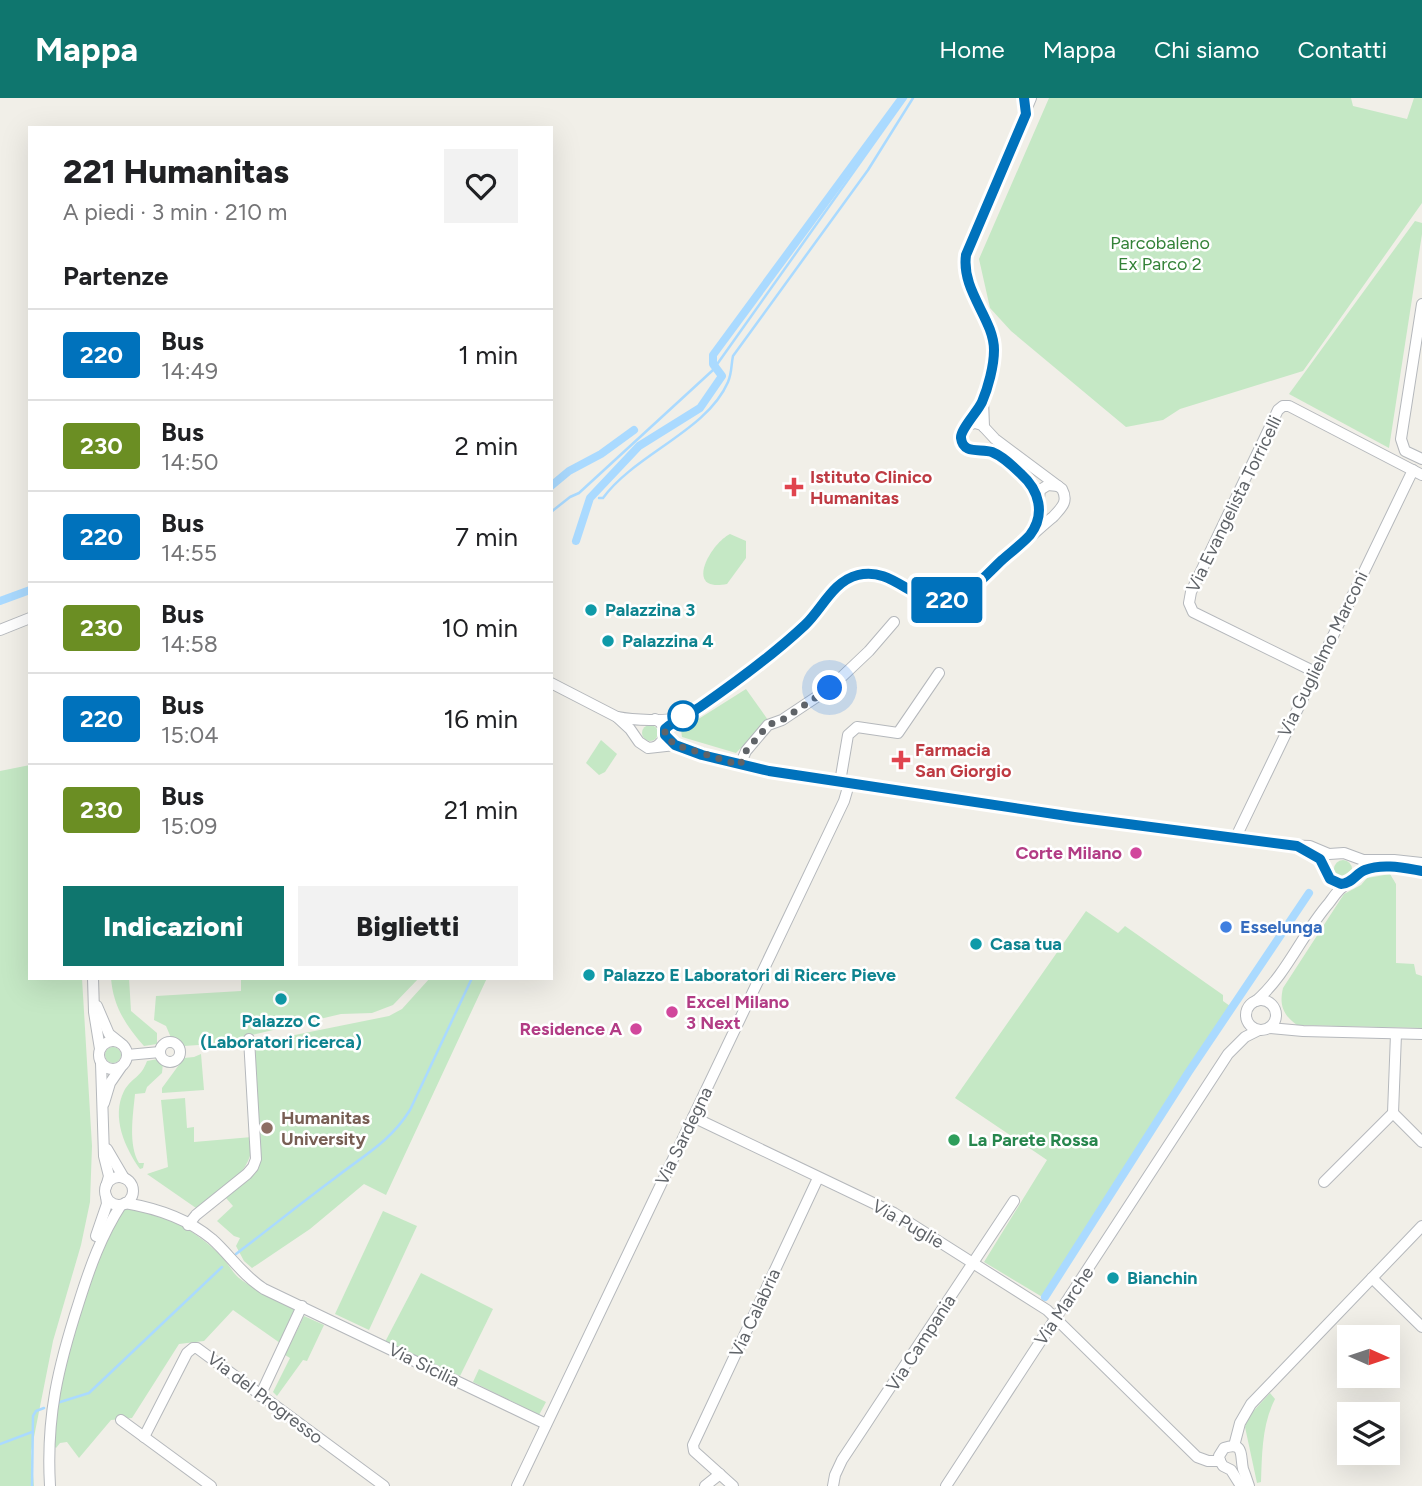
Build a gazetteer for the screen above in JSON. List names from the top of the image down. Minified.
{"streets":{"street":["Via Evangelista Torricelli","Via Guglielmo Marconi","Via Sardegna","Via Puglie","Via Marche","Via Calabria","Via Campania","Via Sicilia","Via del Progresso"]},"crossings":[["Via Evangelista Torricelli","Via Guglielmo Marconi"],["Via Sardegna","Via Puglie"],["Via Sardegna","Via Sicilia"],["Via Puglie","Via Marche"],["Via Puglie","Via Calabria"],["Via Puglie","Via Campania"]],"parks":["Parcobaleno Ex Parco 2"],"places":{"health":["Istituto Clinico Humanitas","Farmacia San Giorgio"],"other":["Palazzina 3","Palazzina 4","Corte Milano","Esselunga","Casa tua","Palazzo E Laboratori di Ricerc Pieve","Palazzo C (Laboratori ricerca)","Excel Milano 3 Next","Residence A","Humanitas University","La Parete Rossa","Bianchin"]},"lines":["bus line 220"],"north":"right","page":{"header":"Mappa","nav":["Home","Mappa","Chi siamo","Contatti"],"on_map":"220","heading":[["221 Humanitas","A piedi · 3 min · 210 m"],"Partenze"],"list":[{"mark":"220","name":"Bus","note":"14:49","value":"1 min"},{"mark":"230","name":"Bus","note":"14:50","value":"2 min"},{"mark":"220","name":"Bus","note":"14:55","value":"7 min"},{"mark":"230","name":"Bus","note":"14:58","value":"10 min"},{"mark":"220","name":"Bus","note":"15:04","value":"16 min"},{"mark":"230","name":"Bus","note":"15:09","value":"21 min"}],"buttons":["Indicazioni","Biglietti"]}}
